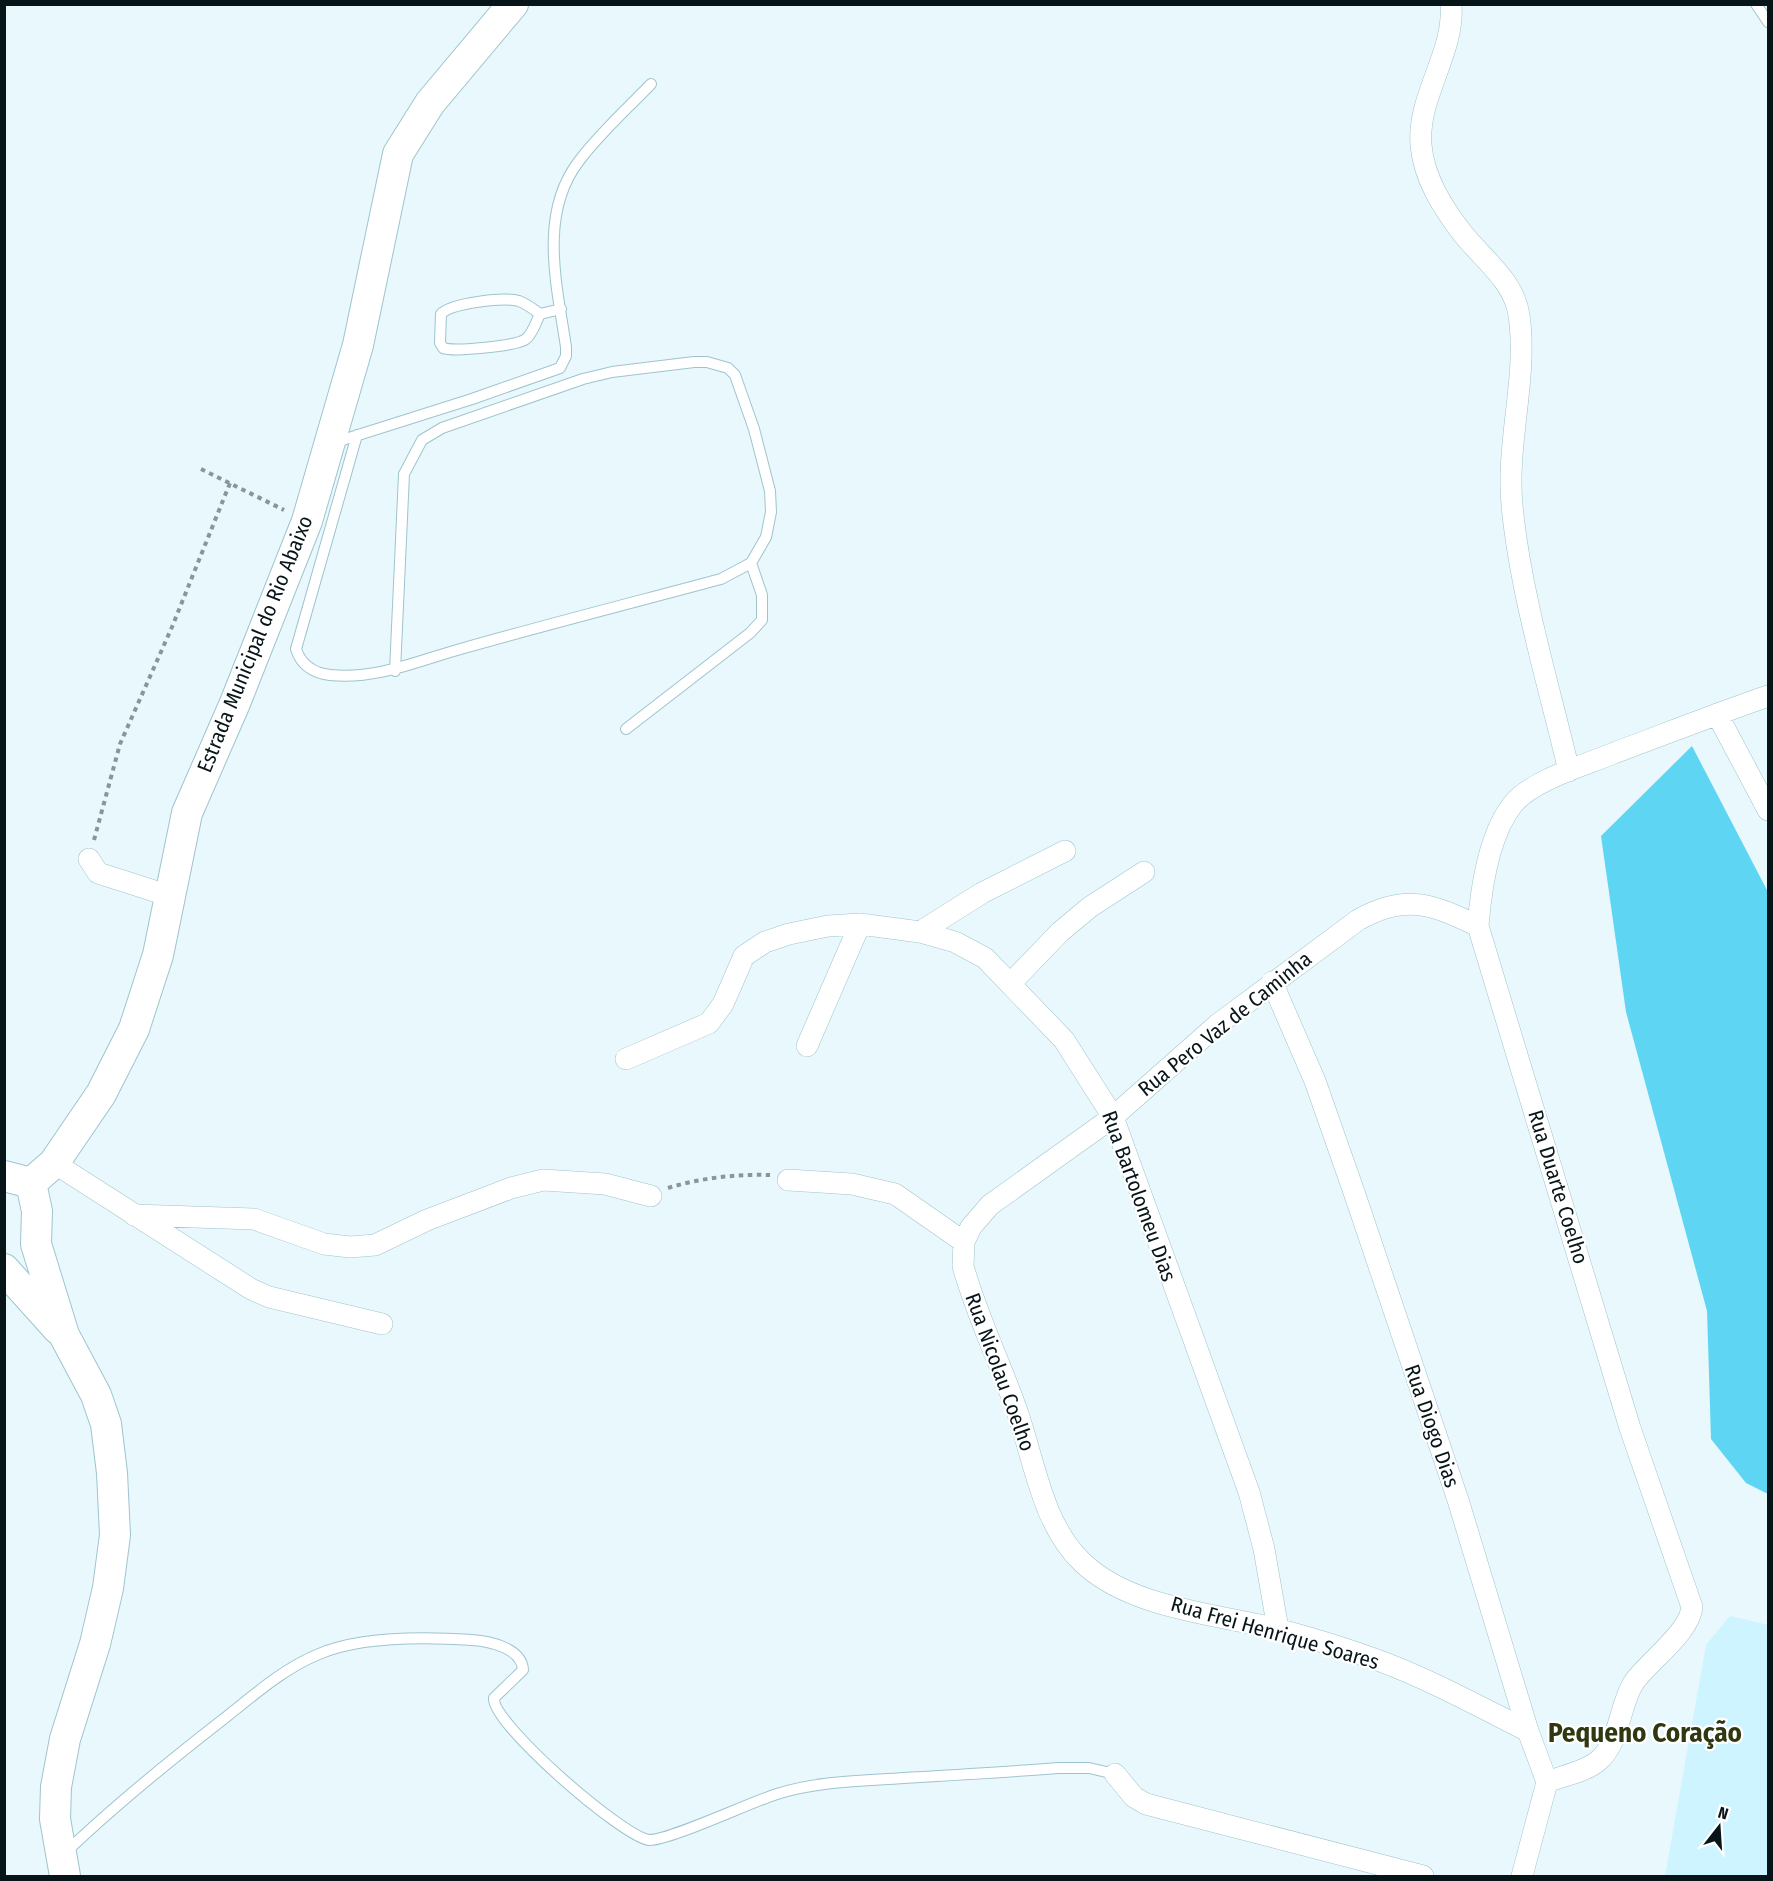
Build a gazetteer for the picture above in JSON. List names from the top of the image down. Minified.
{"streets":{"street":["Estrada Municipal do Rio Abaixo","Rua Pero Vaz de Caminha","Rua Duarte Coelho","Rua Bartolomeu Dias","Rua Nicolau Coelho","Rua Diogo Dias","Rua Frei Henrique Soares"]},"crossings":[["Rua Pero Vaz de Caminha","Rua Duarte Coelho"],["Rua Pero Vaz de Caminha","Rua Bartolomeu Dias"],["Rua Pero Vaz de Caminha","Rua Nicolau Coelho"],["Rua Pero Vaz de Caminha","Rua Diogo Dias"],["Rua Duarte Coelho","Rua Diogo Dias"],["Rua Bartolomeu Dias","Rua Frei Henrique Soares"],["Rua Nicolau Coelho","Rua Frei Henrique Soares"],["Rua Diogo Dias","Rua Frei Henrique Soares"]],"districts":["Pequeno Coração"],"north":"top"}
